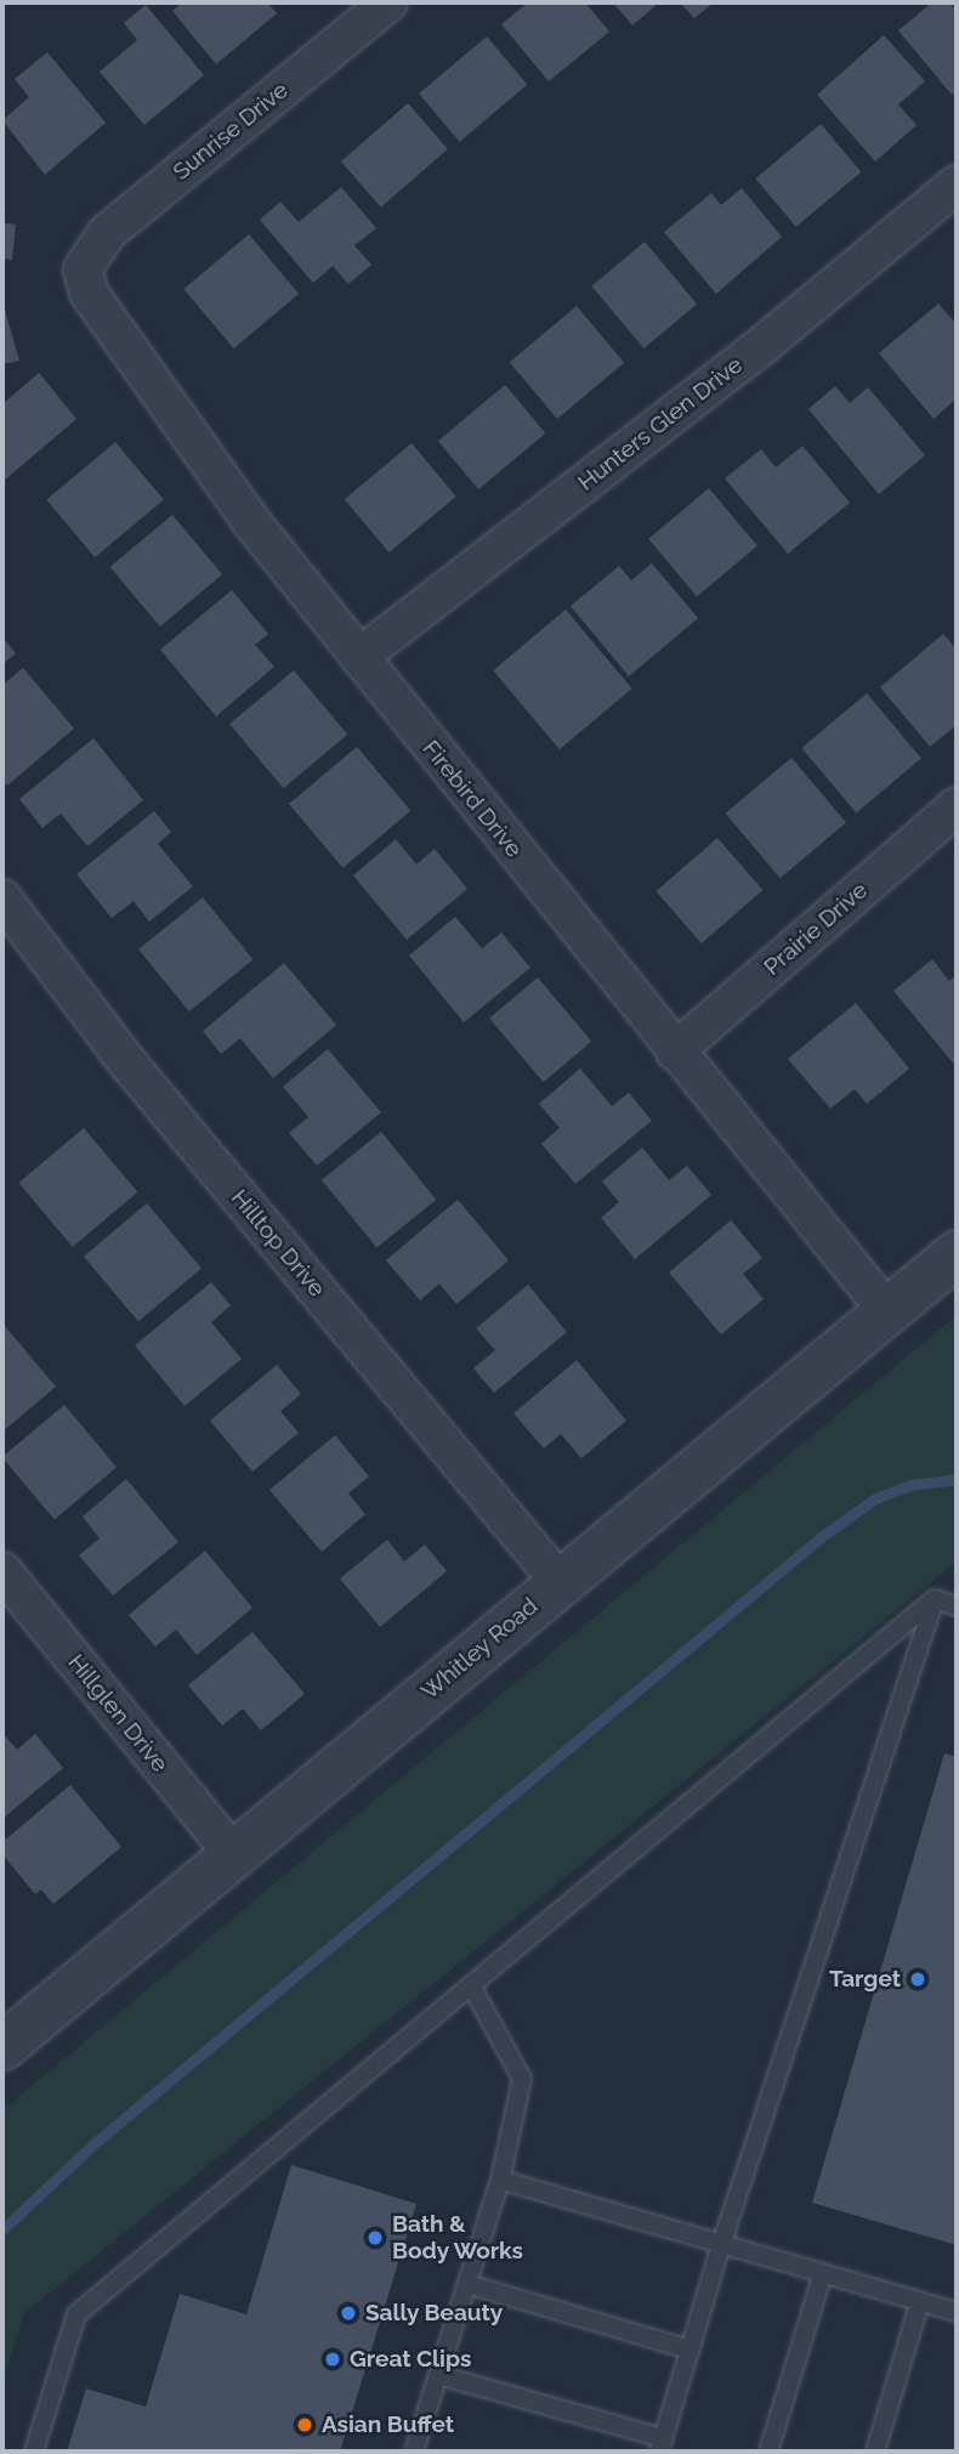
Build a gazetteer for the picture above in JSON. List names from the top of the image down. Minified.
{"streets":{"street":["Sunrise Drive","Hunters Glen Drive","Firebird Drive","Prairie Drive","Hilltop Drive","Whitley Road","Hillglen Drive"]},"crossings":[["Sunrise Drive","Firebird Drive"],["Hunters Glen Drive","Firebird Drive"],["Firebird Drive","Prairie Drive"],["Firebird Drive","Whitley Road"],["Hilltop Drive","Whitley Road"],["Whitley Road","Hillglen Drive"]],"places":["Target","Bath & Body Works","Sally Beauty","Great Clips","Asian Buffet"]}
